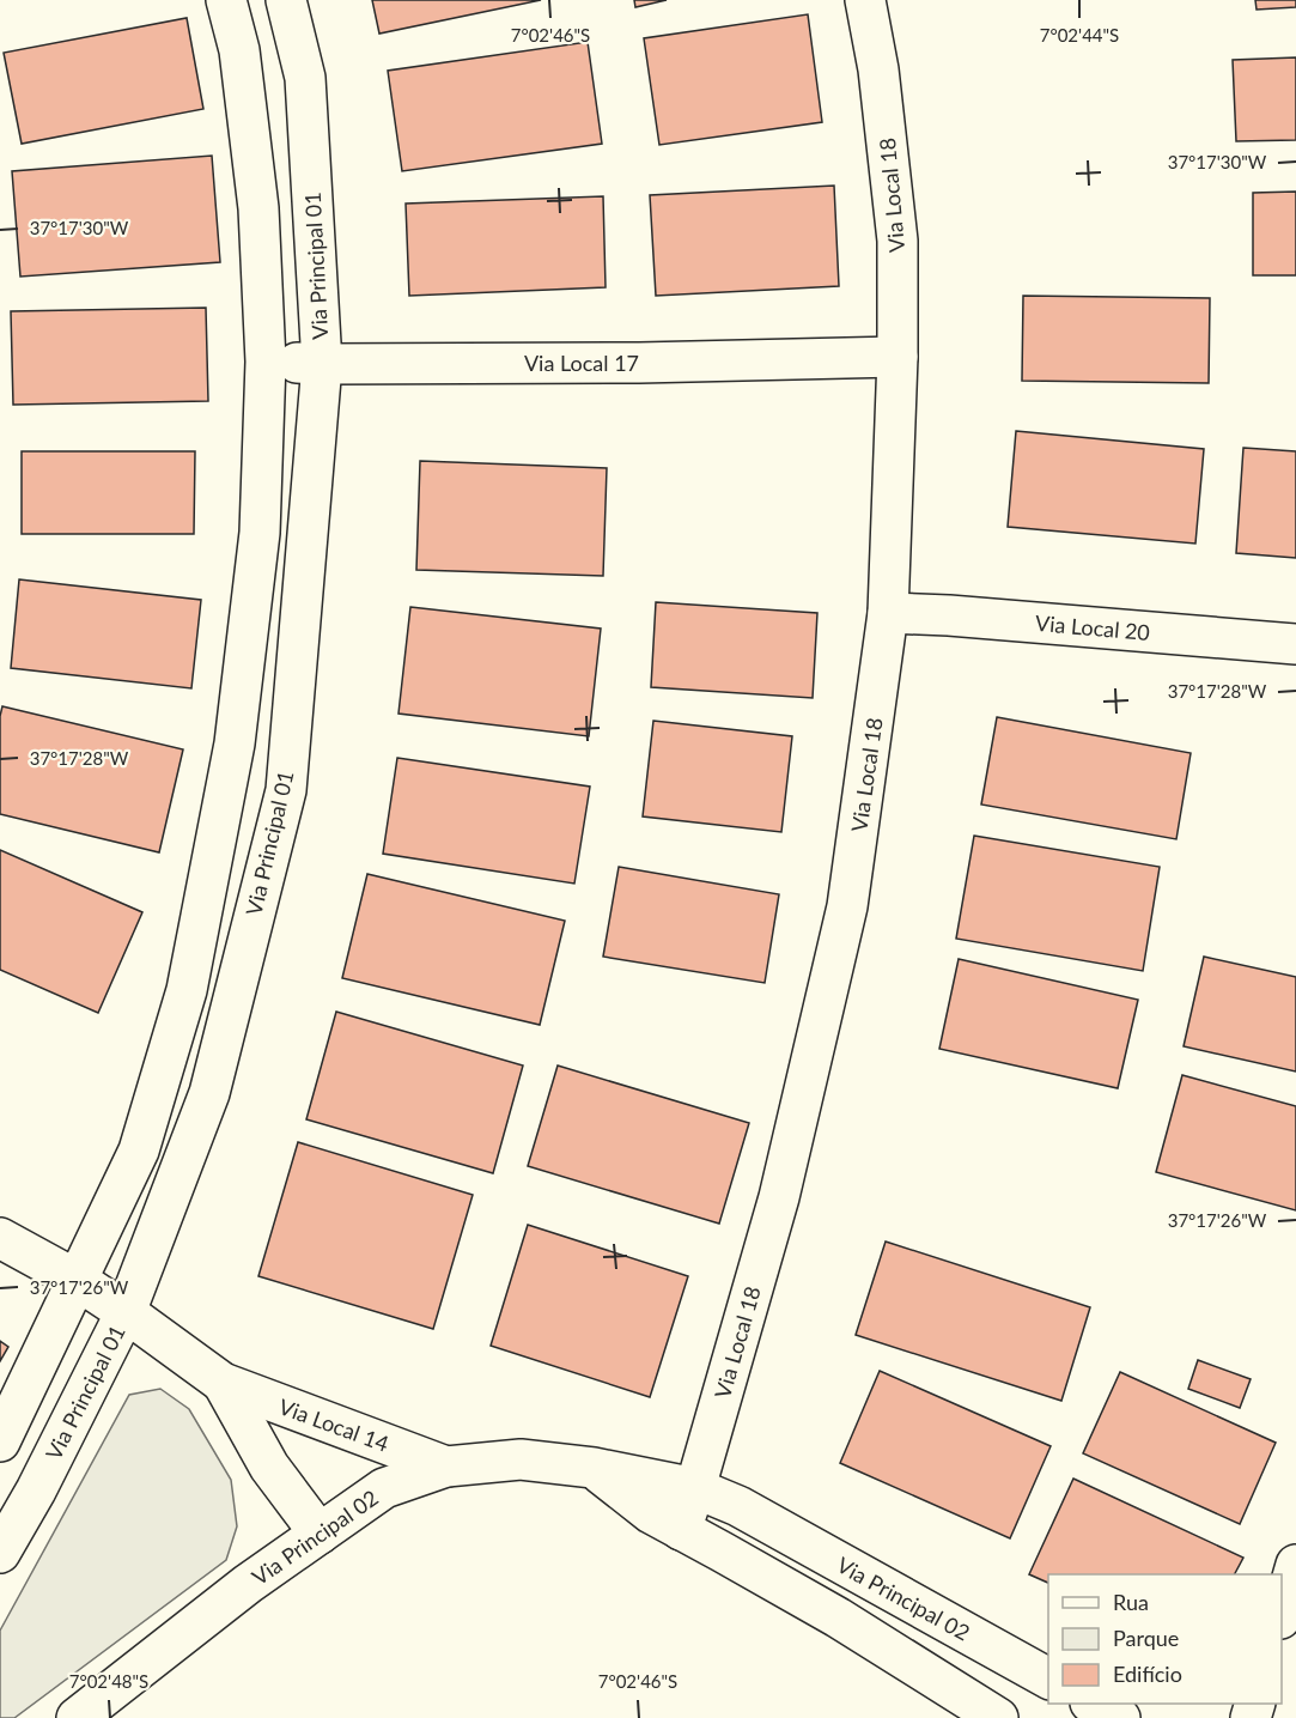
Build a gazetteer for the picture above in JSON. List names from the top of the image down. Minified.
{"streets":{"street":["Via Local 18","Via Principal 01","Via Local 17","Via Local 20","Via Local 14","Via Principal 02"]},"crossings":[["Via Local 18","Via Local 17"],["Via Local 18","Via Local 20"],["Via Local 18","Via Principal 02"],["Via Principal 01","Via Local 17"],["Via Principal 01","Via Local 14"],["Via Local 14","Via Principal 02"]],"legend":["Rua","Parque","Edifício"],"coordinates":["7°02'46\"S","7°02'44\"S","37°17'30\"W","37°17'28\"W","37°17'26\"W","7°02'48\"S"]}
